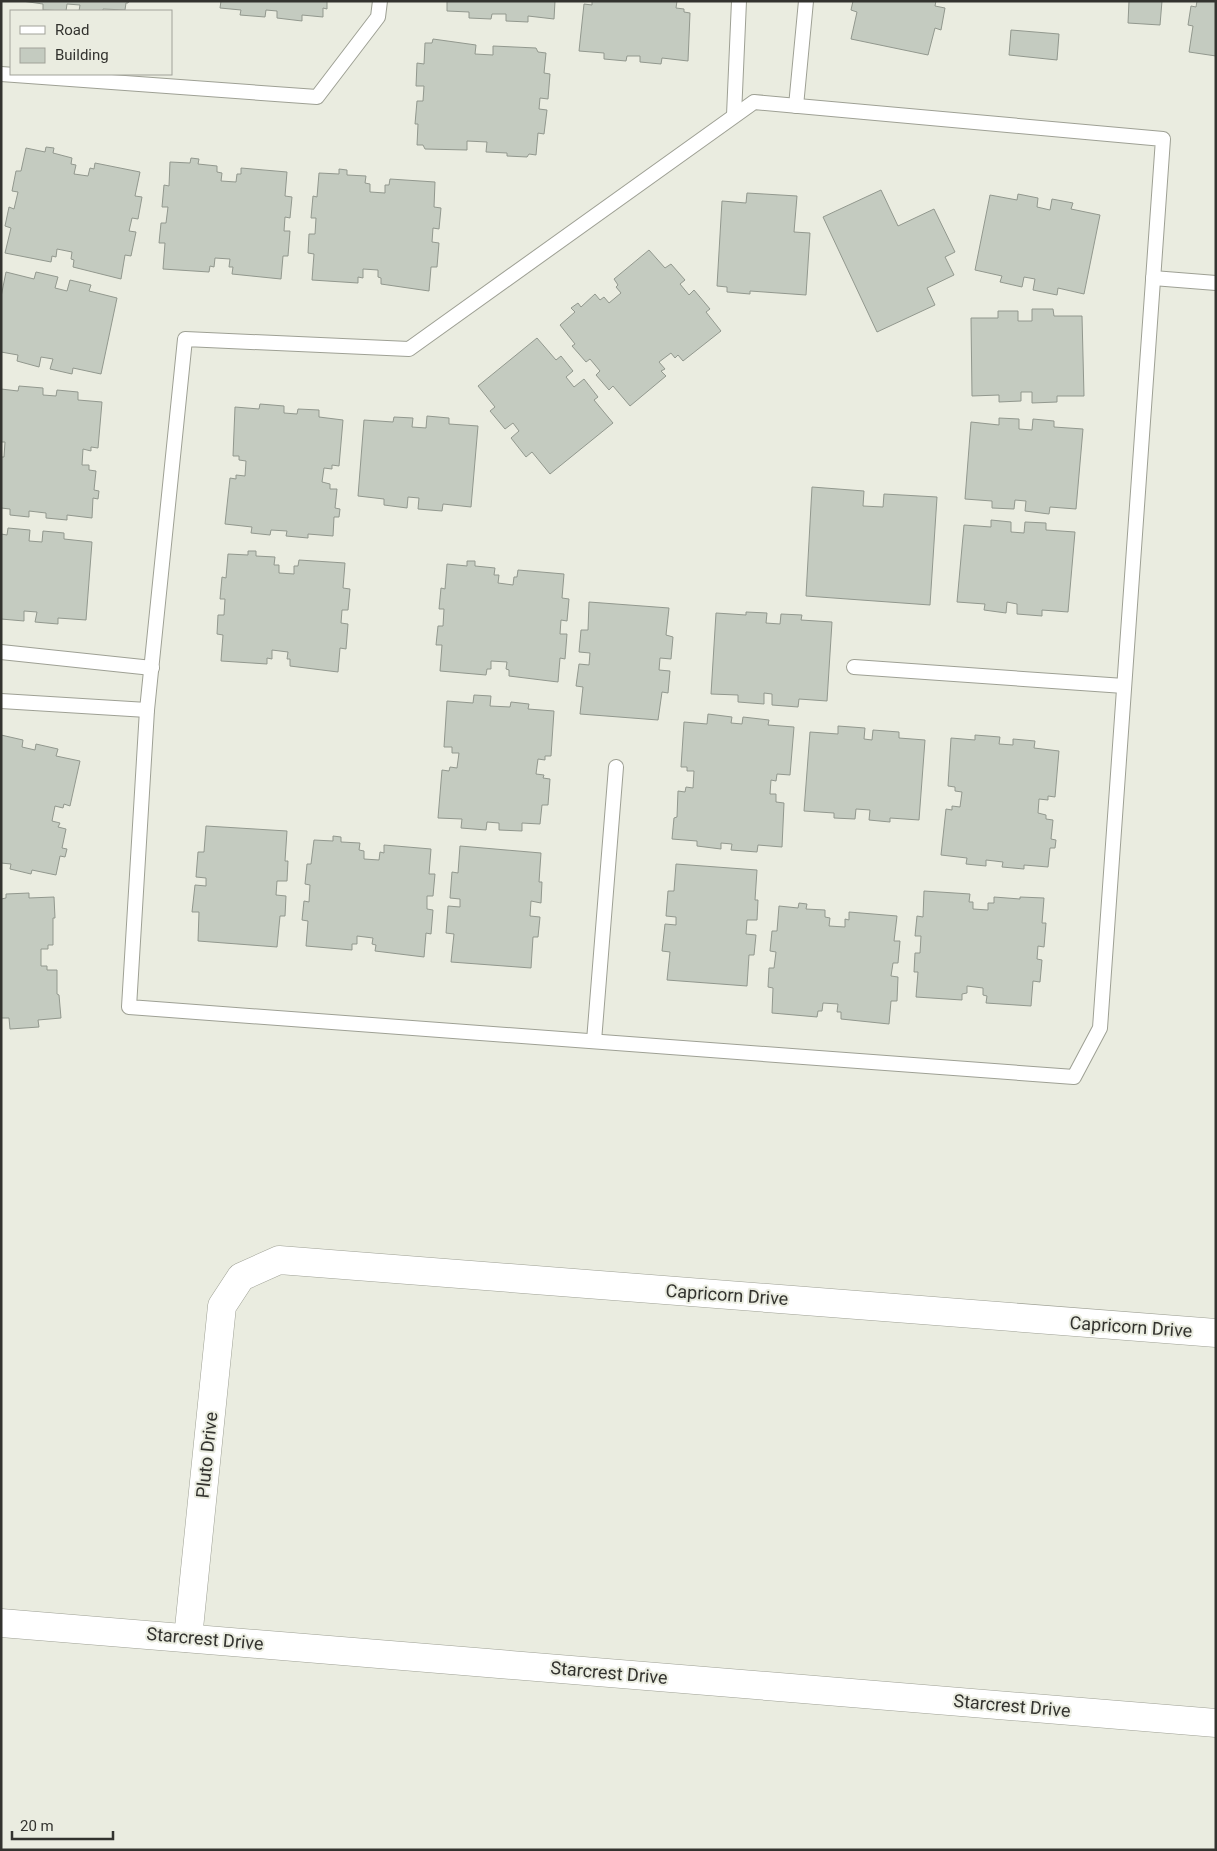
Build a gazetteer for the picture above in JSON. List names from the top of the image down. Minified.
{"streets":{"street":["Capricorn Drive","Pluto Drive","Starcrest Drive"]},"crossings":[["Capricorn Drive","Pluto Drive"],["Pluto Drive","Starcrest Drive"]],"legend":["Road","Building"],"scale_bar":"20 m"}
